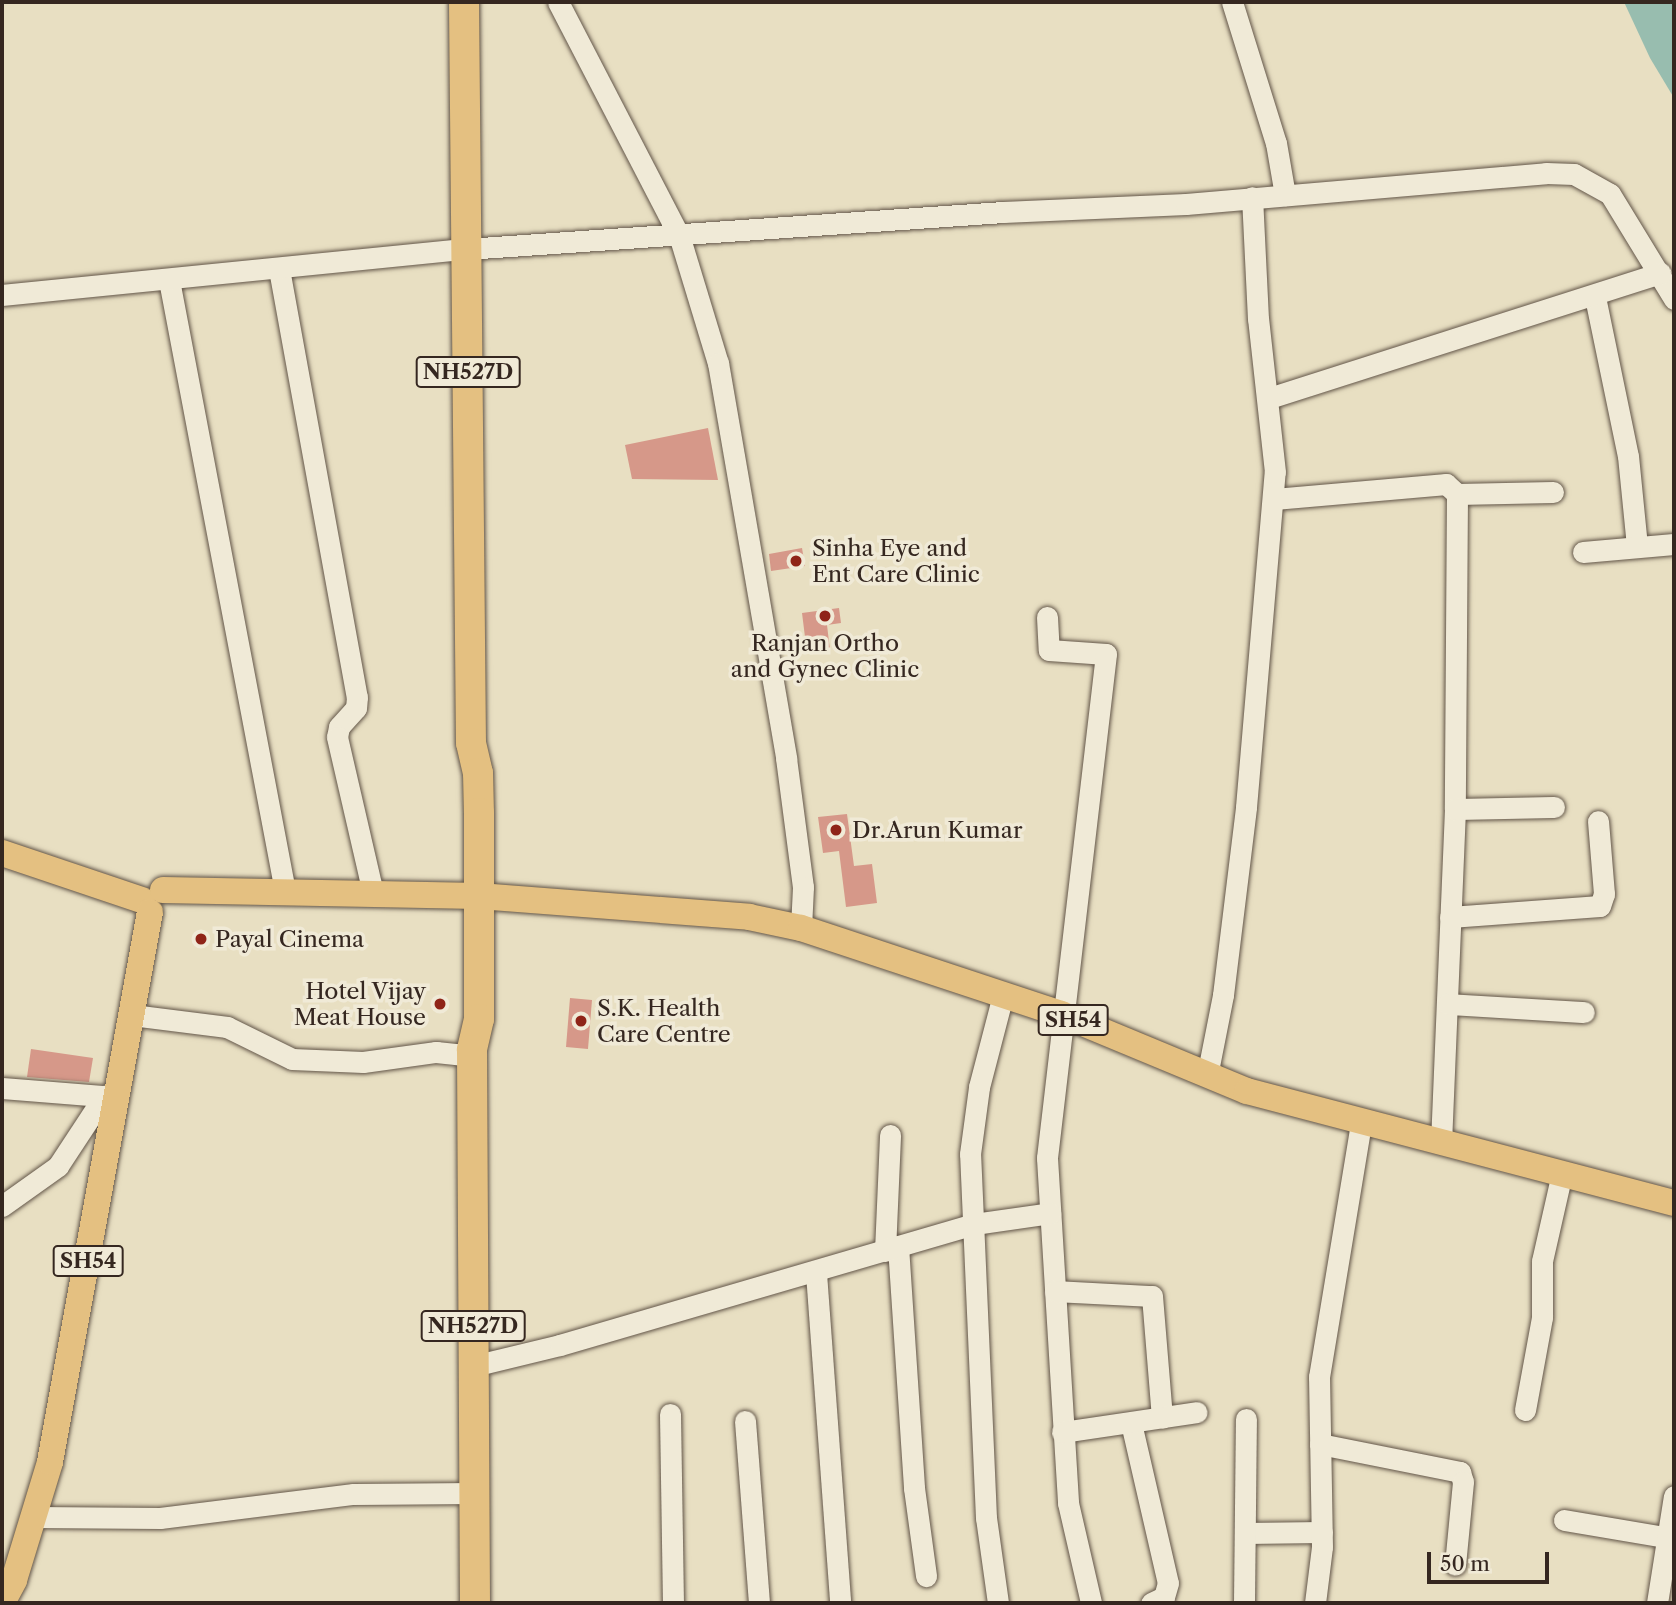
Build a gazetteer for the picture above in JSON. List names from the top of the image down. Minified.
{"streets":{"highway":["NH527D"],"main road":["SH54"]},"crossings":[["NH527D","SH54"]],"places":["Sinha Eye and Ent Care Clinic","Ranjan Ortho and Gynec Clinic","Dr.Arun Kumar","Payal Cinema","Hotel Vijay Meat House","S.K. Health Care Centre"],"scale_bar":"50 m"}
